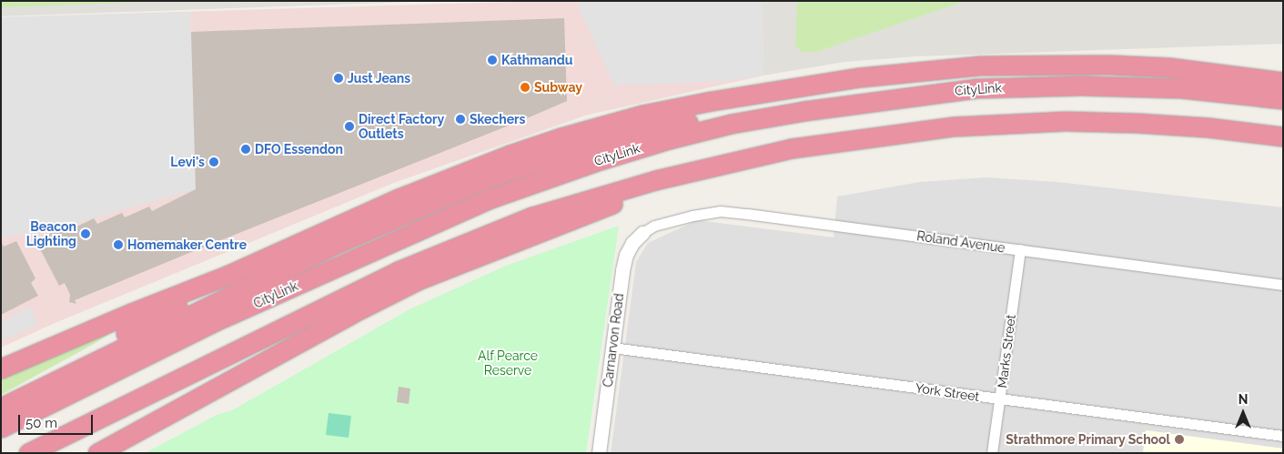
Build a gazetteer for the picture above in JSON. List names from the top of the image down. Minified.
{"streets":{"highway":["CityLink"],"street":["Roland Avenue","Carnarvon Road","Marks Street","York Street"]},"crossings":[["Roland Avenue","Carnarvon Road"],["Roland Avenue","Marks Street"],["Carnarvon Road","York Street"],["Marks Street","York Street"]],"parks":["Alf Pearce Reserve"],"places":["Kathmandu","Just Jeans","Subway","Skechers","Direct Factory Outlets","DFO Essendon","Levi's","Beacon Lighting","Homemaker Centre","Strathmore Primary School"],"scale_bar":"50 m","north":"top"}
